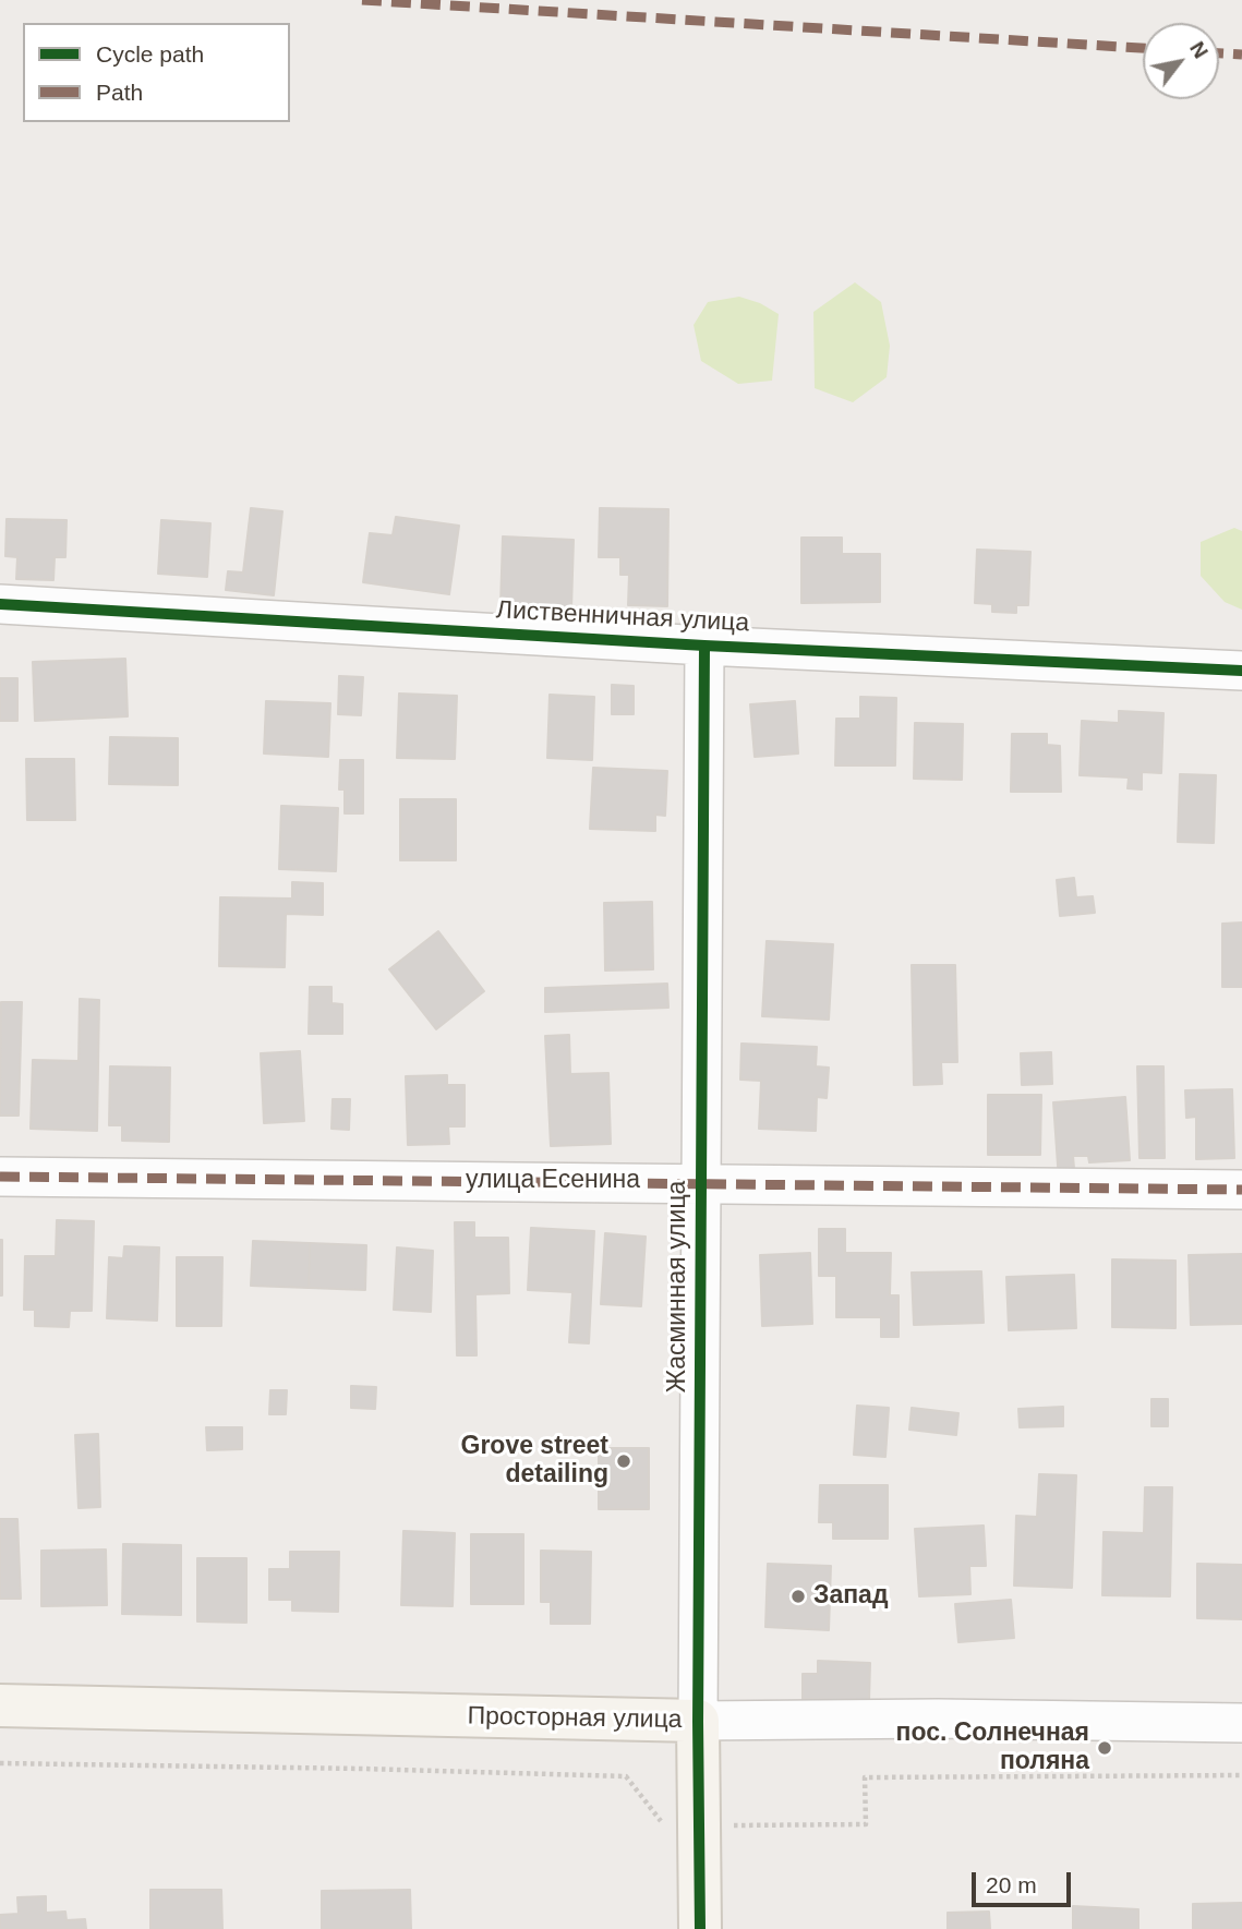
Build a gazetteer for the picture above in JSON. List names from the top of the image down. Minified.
{"streets":{"street":["Лиственничная улица","улица Есенина","Жасминная улица","Просторная улица"]},"crossings":[["Лиственничная улица","Жасминная улица"],["улица Есенина","Жасминная улица"],["Жасминная улица","Просторная улица"]],"places":["Grove street detailing","Запад","пос. Солнечная поляна"],"legend":["Cycle path","Path"],"scale_bar":"20 m","north":"top right"}
